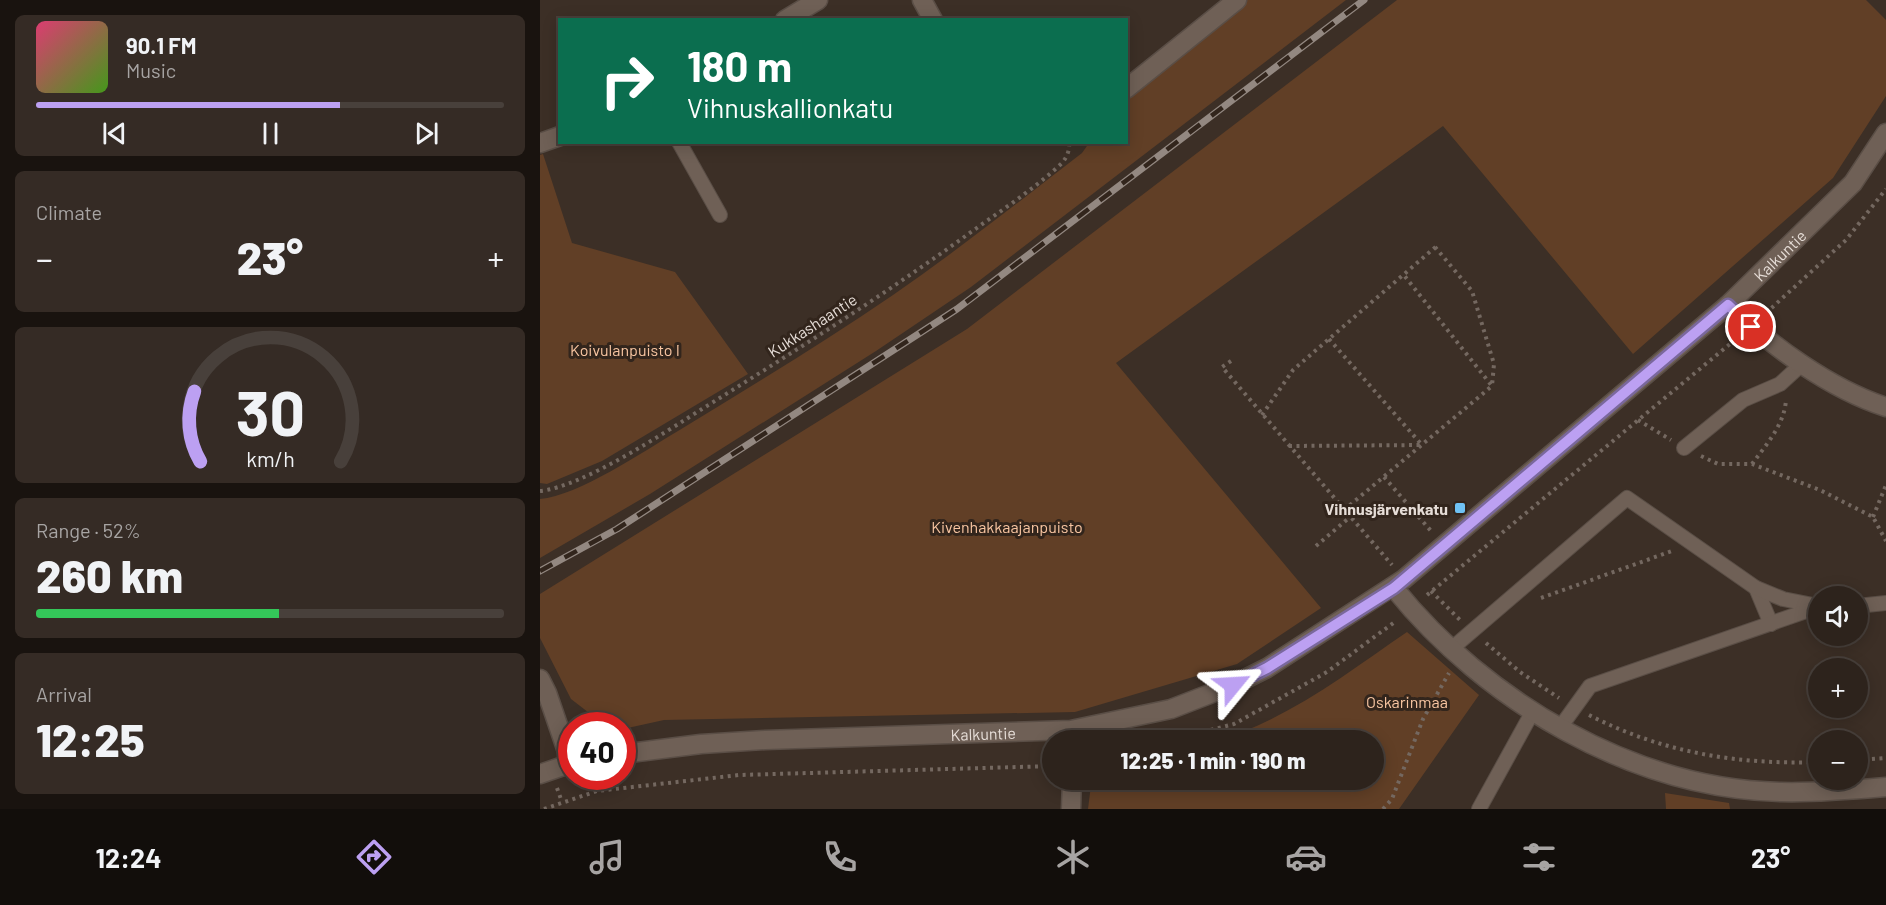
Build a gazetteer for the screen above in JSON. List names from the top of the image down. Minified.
{"streets":{"street":["Kalkuntie"],"path":["Kukkashaantie"]},"parks":["Koivulanpuisto I","Kivenhakkaajanpuisto","Oskarinmaa"],"places":{"transit":["Vihnusjärvenkatu"]},"page":{"turn":["180 m","Vihnuskallionkatu"],"song":["90.1 FM","Music"],"tile":["Climate",["Range · 52%","260 km"],["Arrival","12:25"]],"heat":["−","23°","+"],"map_buttons":["+","−"],"limit":"40","trip":"12:25 · 1 min · 190 m","tabs":["12:24","23°"],"gauge":["30","km/h"]}}
